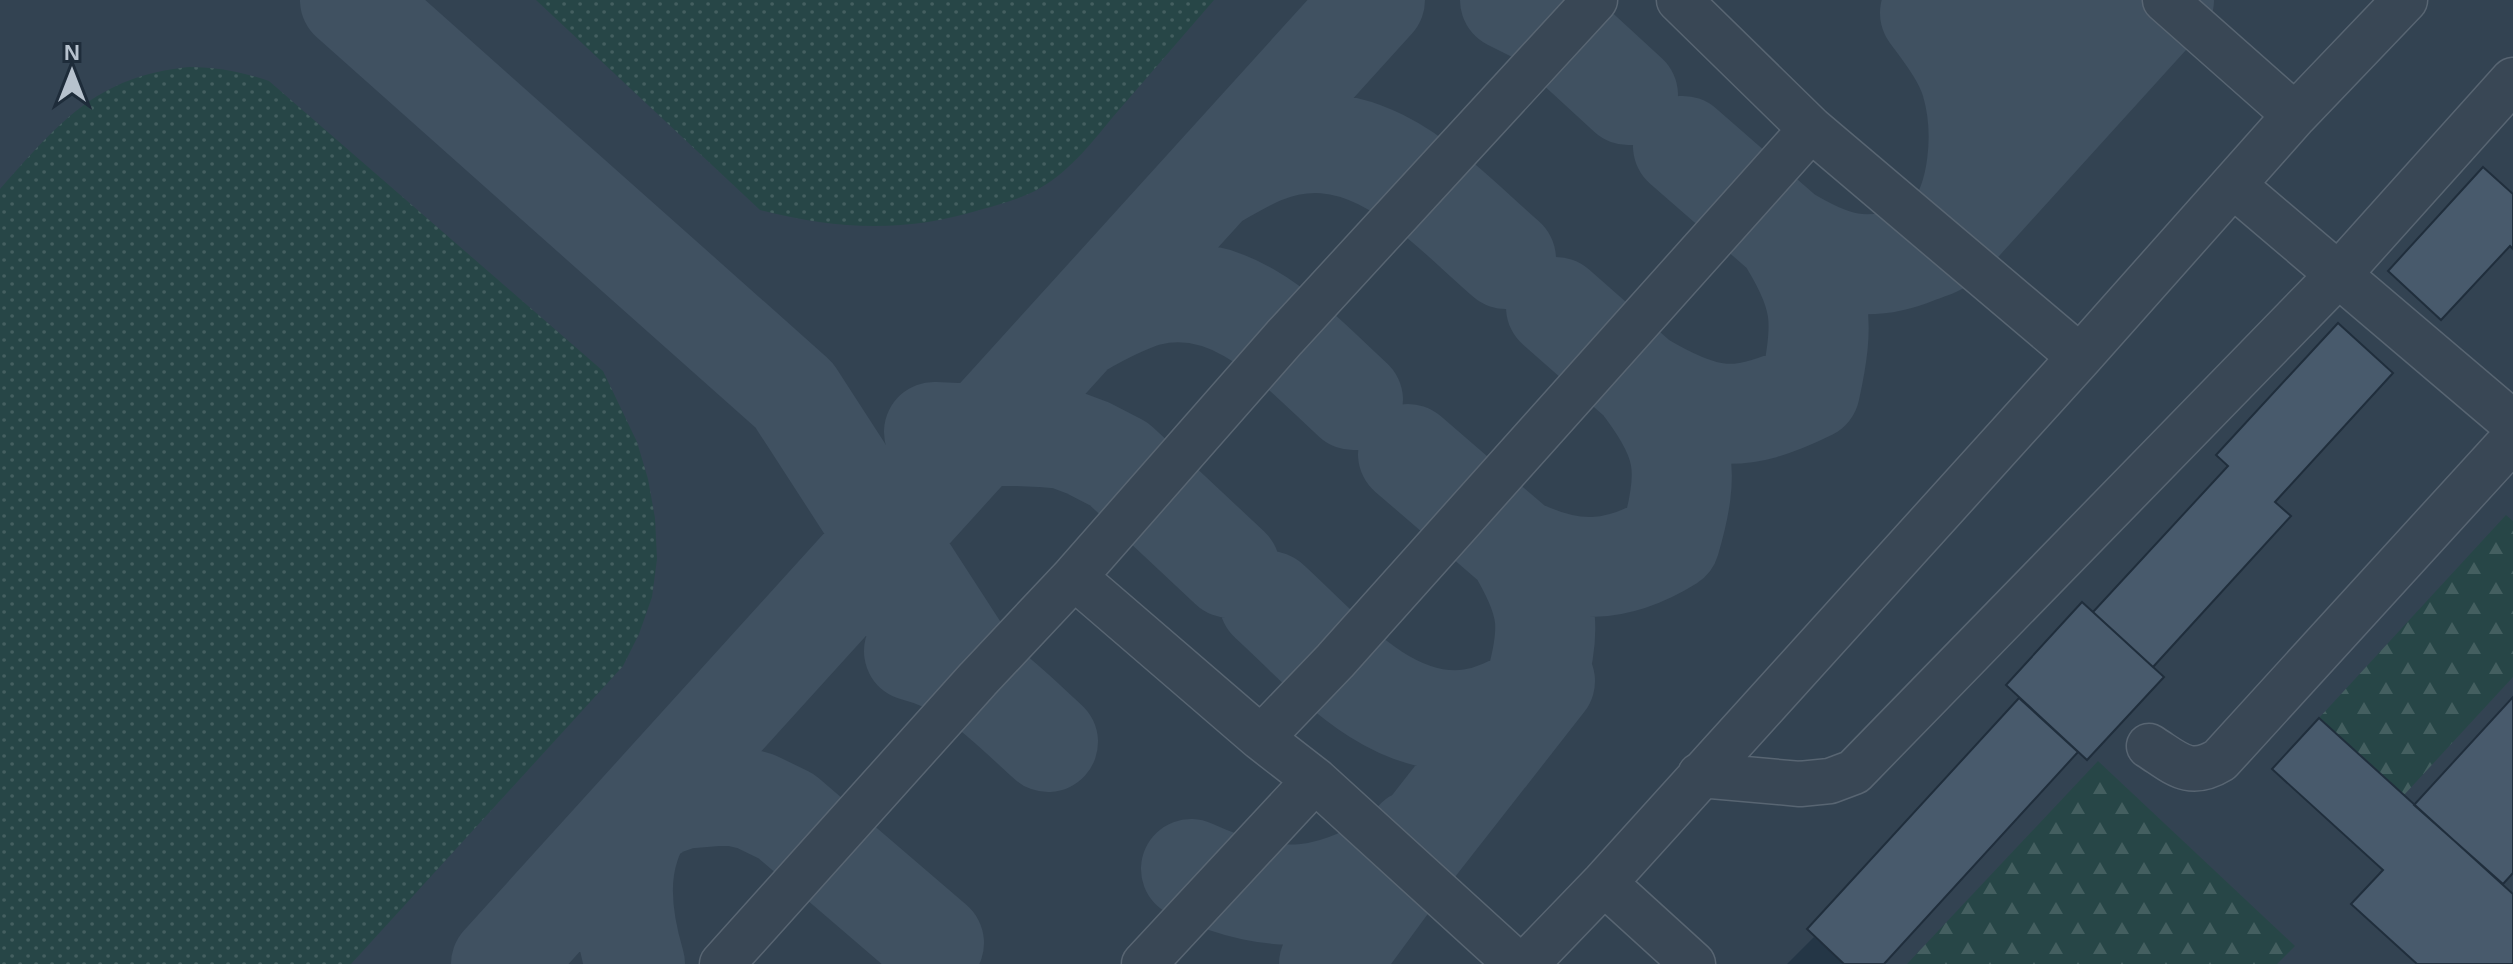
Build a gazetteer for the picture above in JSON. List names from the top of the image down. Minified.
{"north":"top"}
